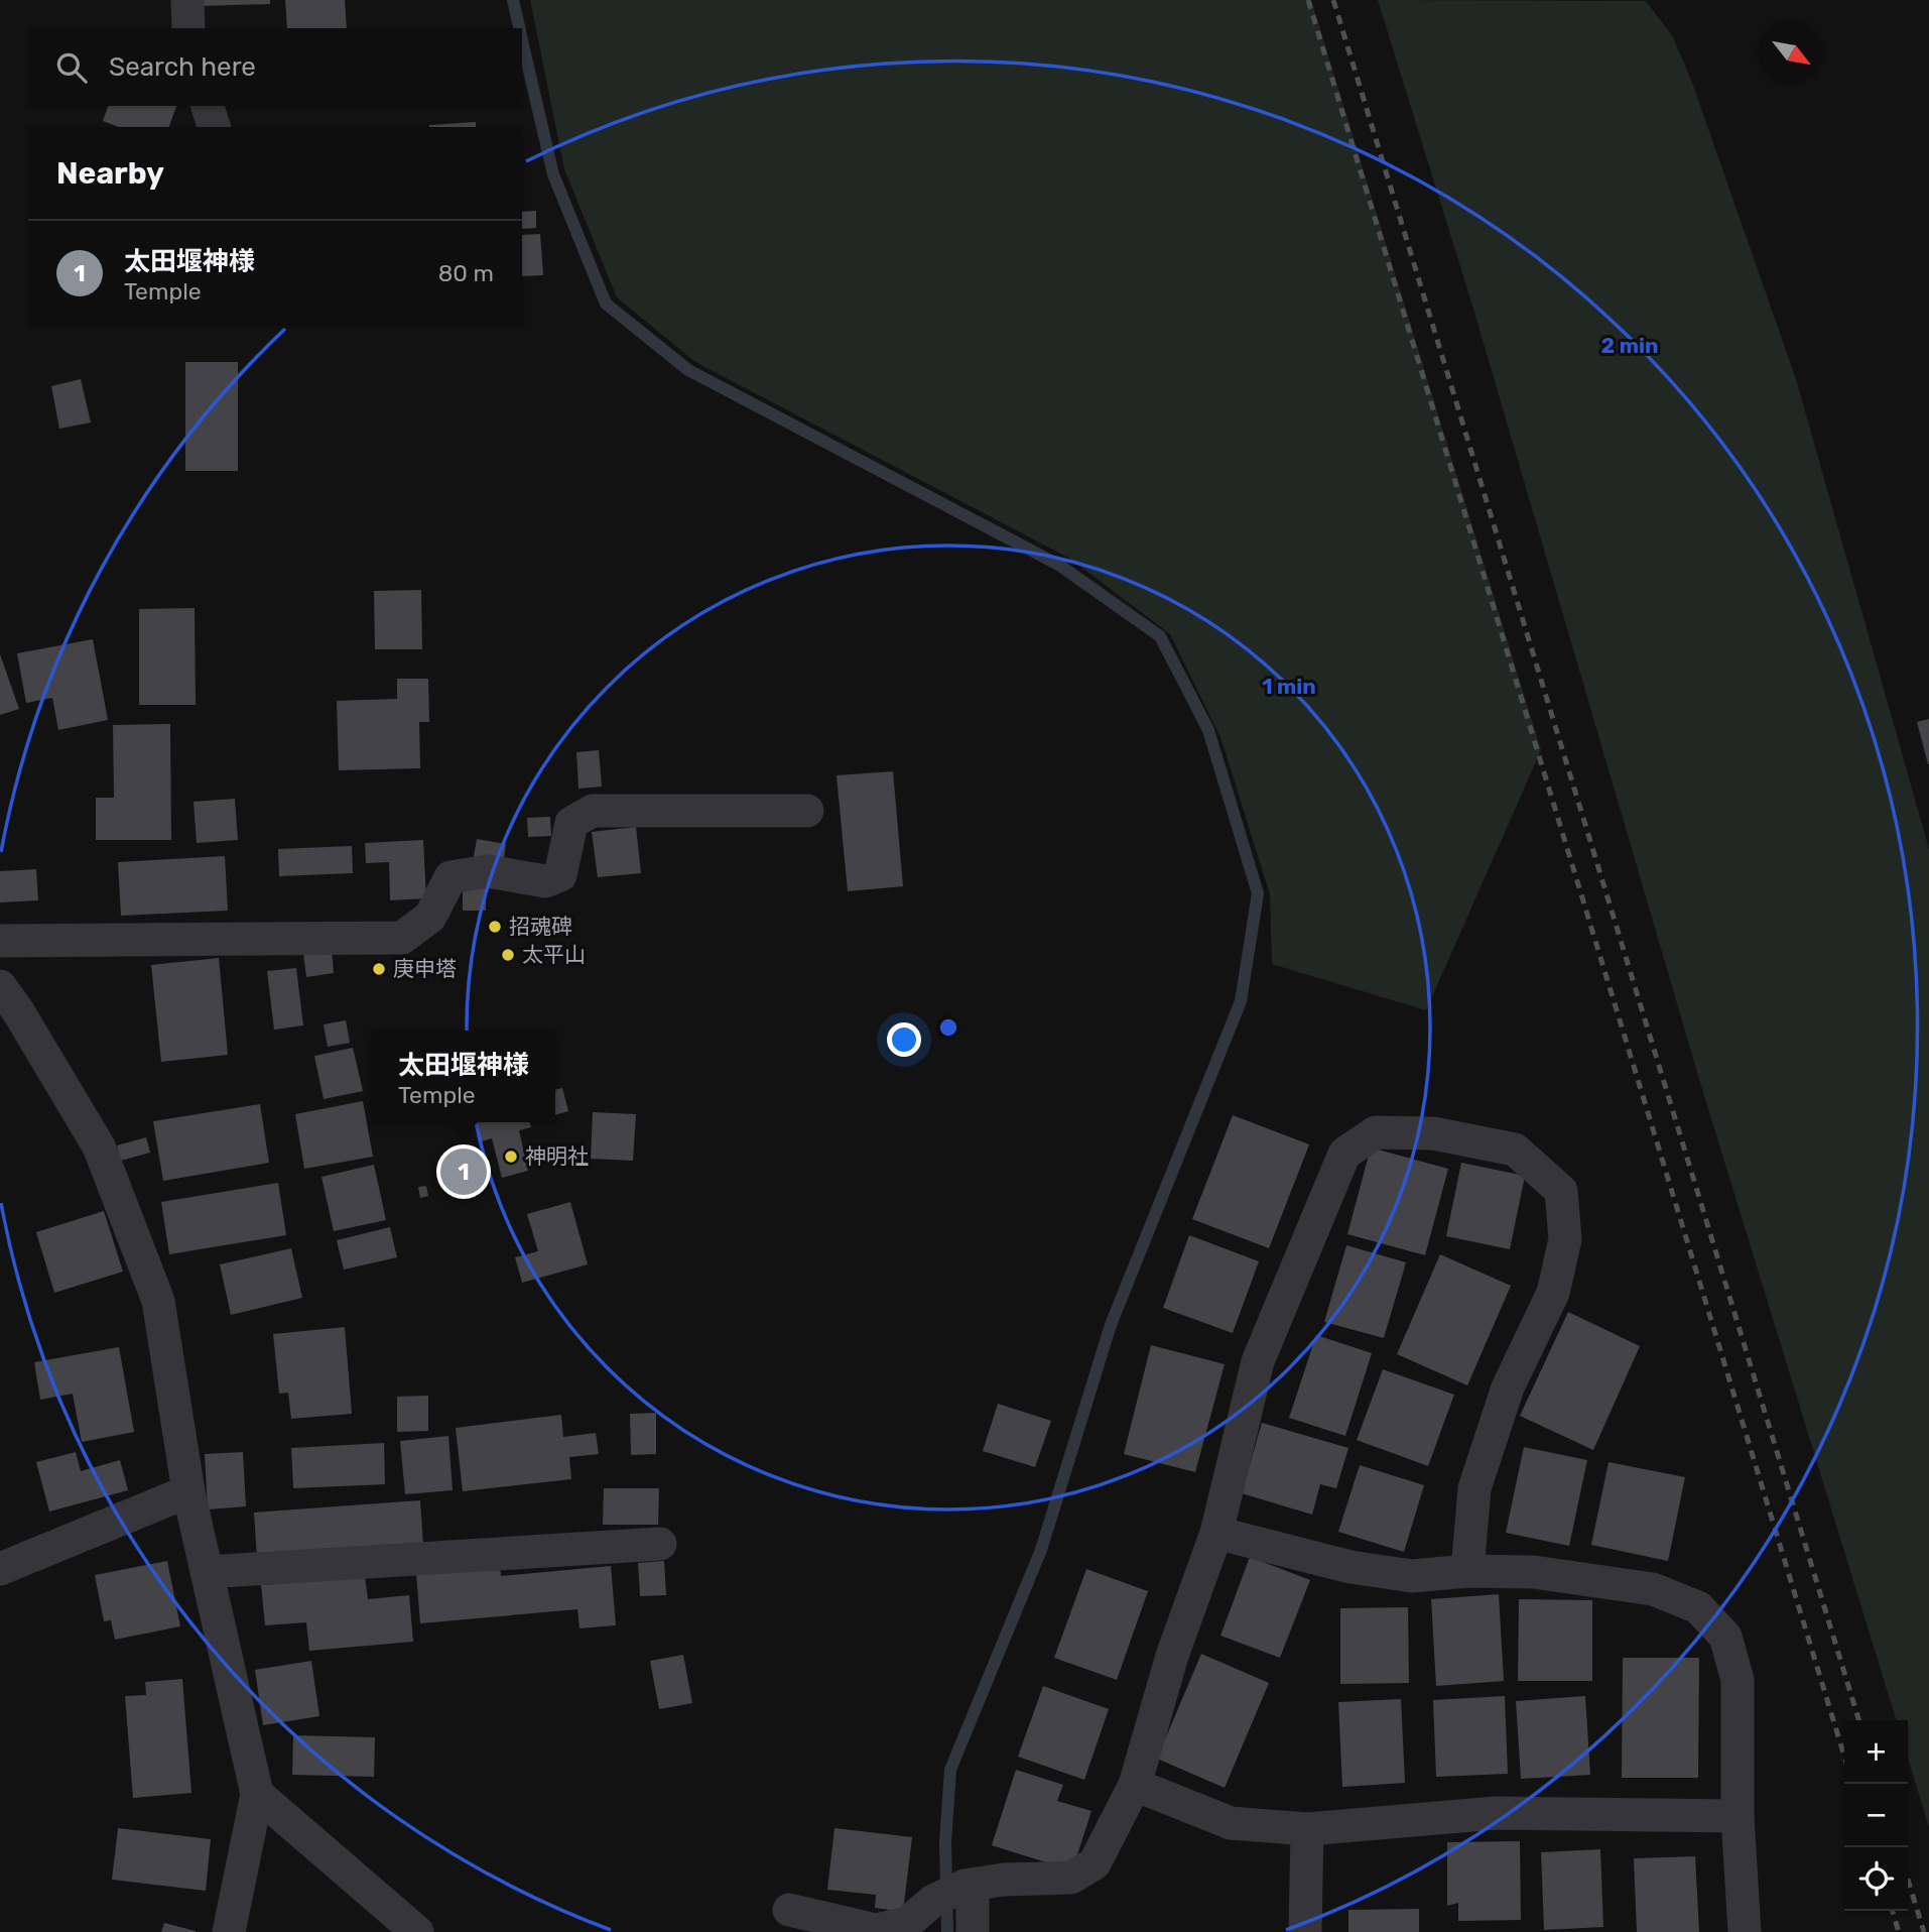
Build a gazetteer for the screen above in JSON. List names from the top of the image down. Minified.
{"places":["招魂碑","太平山","庚申塔","神明社"],"north":"bottom right","page":{"search":"Search here","heading":"Nearby","list":[{"mark":"1","name":"太田堰神様","note":"Temple","value":"80 m"}],"popup":["太田堰神様","Temple"],"pins":"1","map_buttons":["+","−"]},"rings":["2 min","1 min"]}
